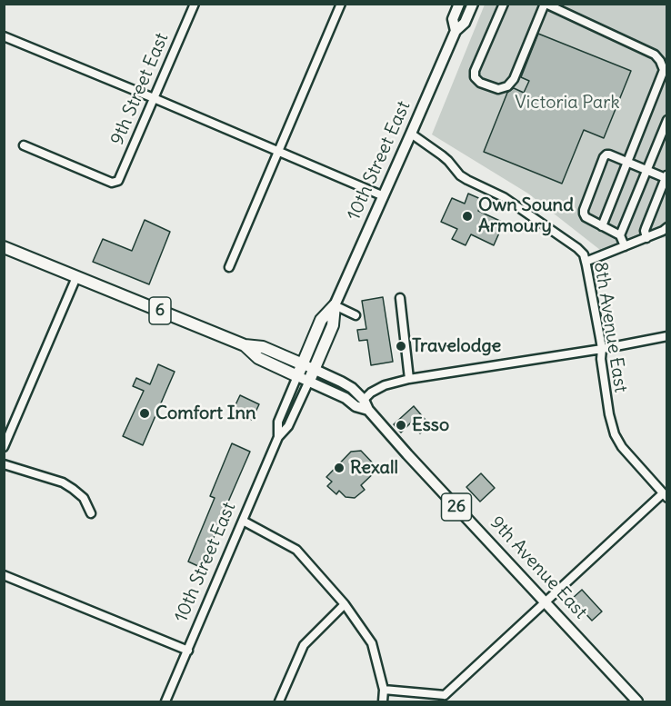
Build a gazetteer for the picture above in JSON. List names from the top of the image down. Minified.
{"streets":{"highway":["10th Street East","6","9th Avenue East"],"main road":["26"],"street":["9th Street East","8th Avenue East"]},"crossings":[["10th Street East","6"],["10th Street East","8th Avenue East"],["10th Street East","9th Avenue East"],["6","9th Avenue East"]],"parks":["Victoria Park"],"places":["Own Sound Armoury","Travelodge","Comfort Inn","Esso","Rexall"]}
